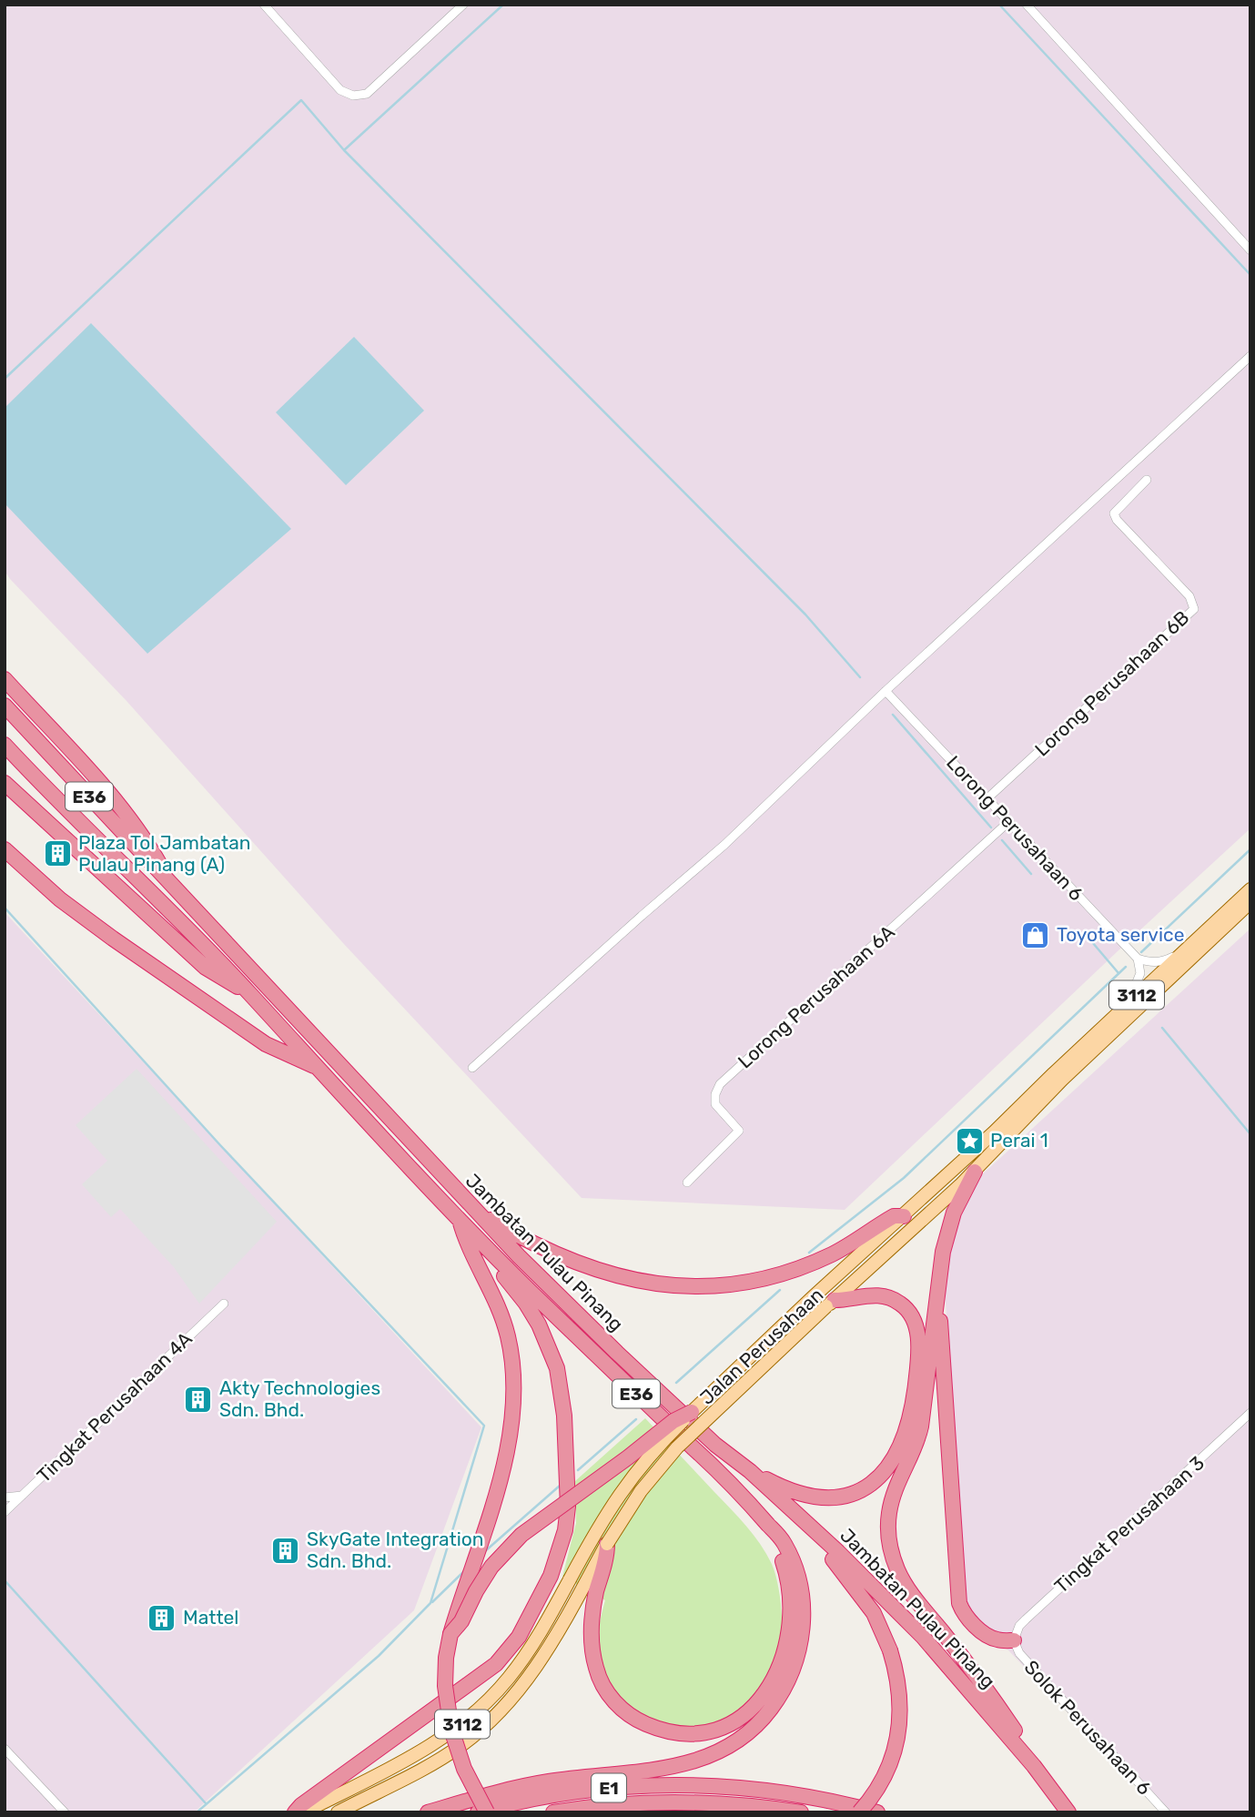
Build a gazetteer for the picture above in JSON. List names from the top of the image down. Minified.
{"streets":{"highway":["E36","Jambatan Pulau Pinang","E1"],"main road":["3112","Jalan Perusahaan"],"street":["Lorong Perusahaan 6B","Lorong Perusahaan 6","Lorong Perusahaan 6A","Tingkat Perusahaan 4A","Tingkat Perusahaan 3","Solok Perusahaan 6"]},"crossings":[["Lorong Perusahaan 6B","Lorong Perusahaan 6"],["Lorong Perusahaan 6","Lorong Perusahaan 6A"],["Tingkat Perusahaan 3","Solok Perusahaan 6"]],"places":{"building":["Plaza Tol Jambatan Pulau Pinang (A)","Akty Technologies Sdn. Bhd.","SkyGate Integration Sdn. Bhd.","Mattel"],"shop":["Toyota service"],"place":["Perai 1"]}}
